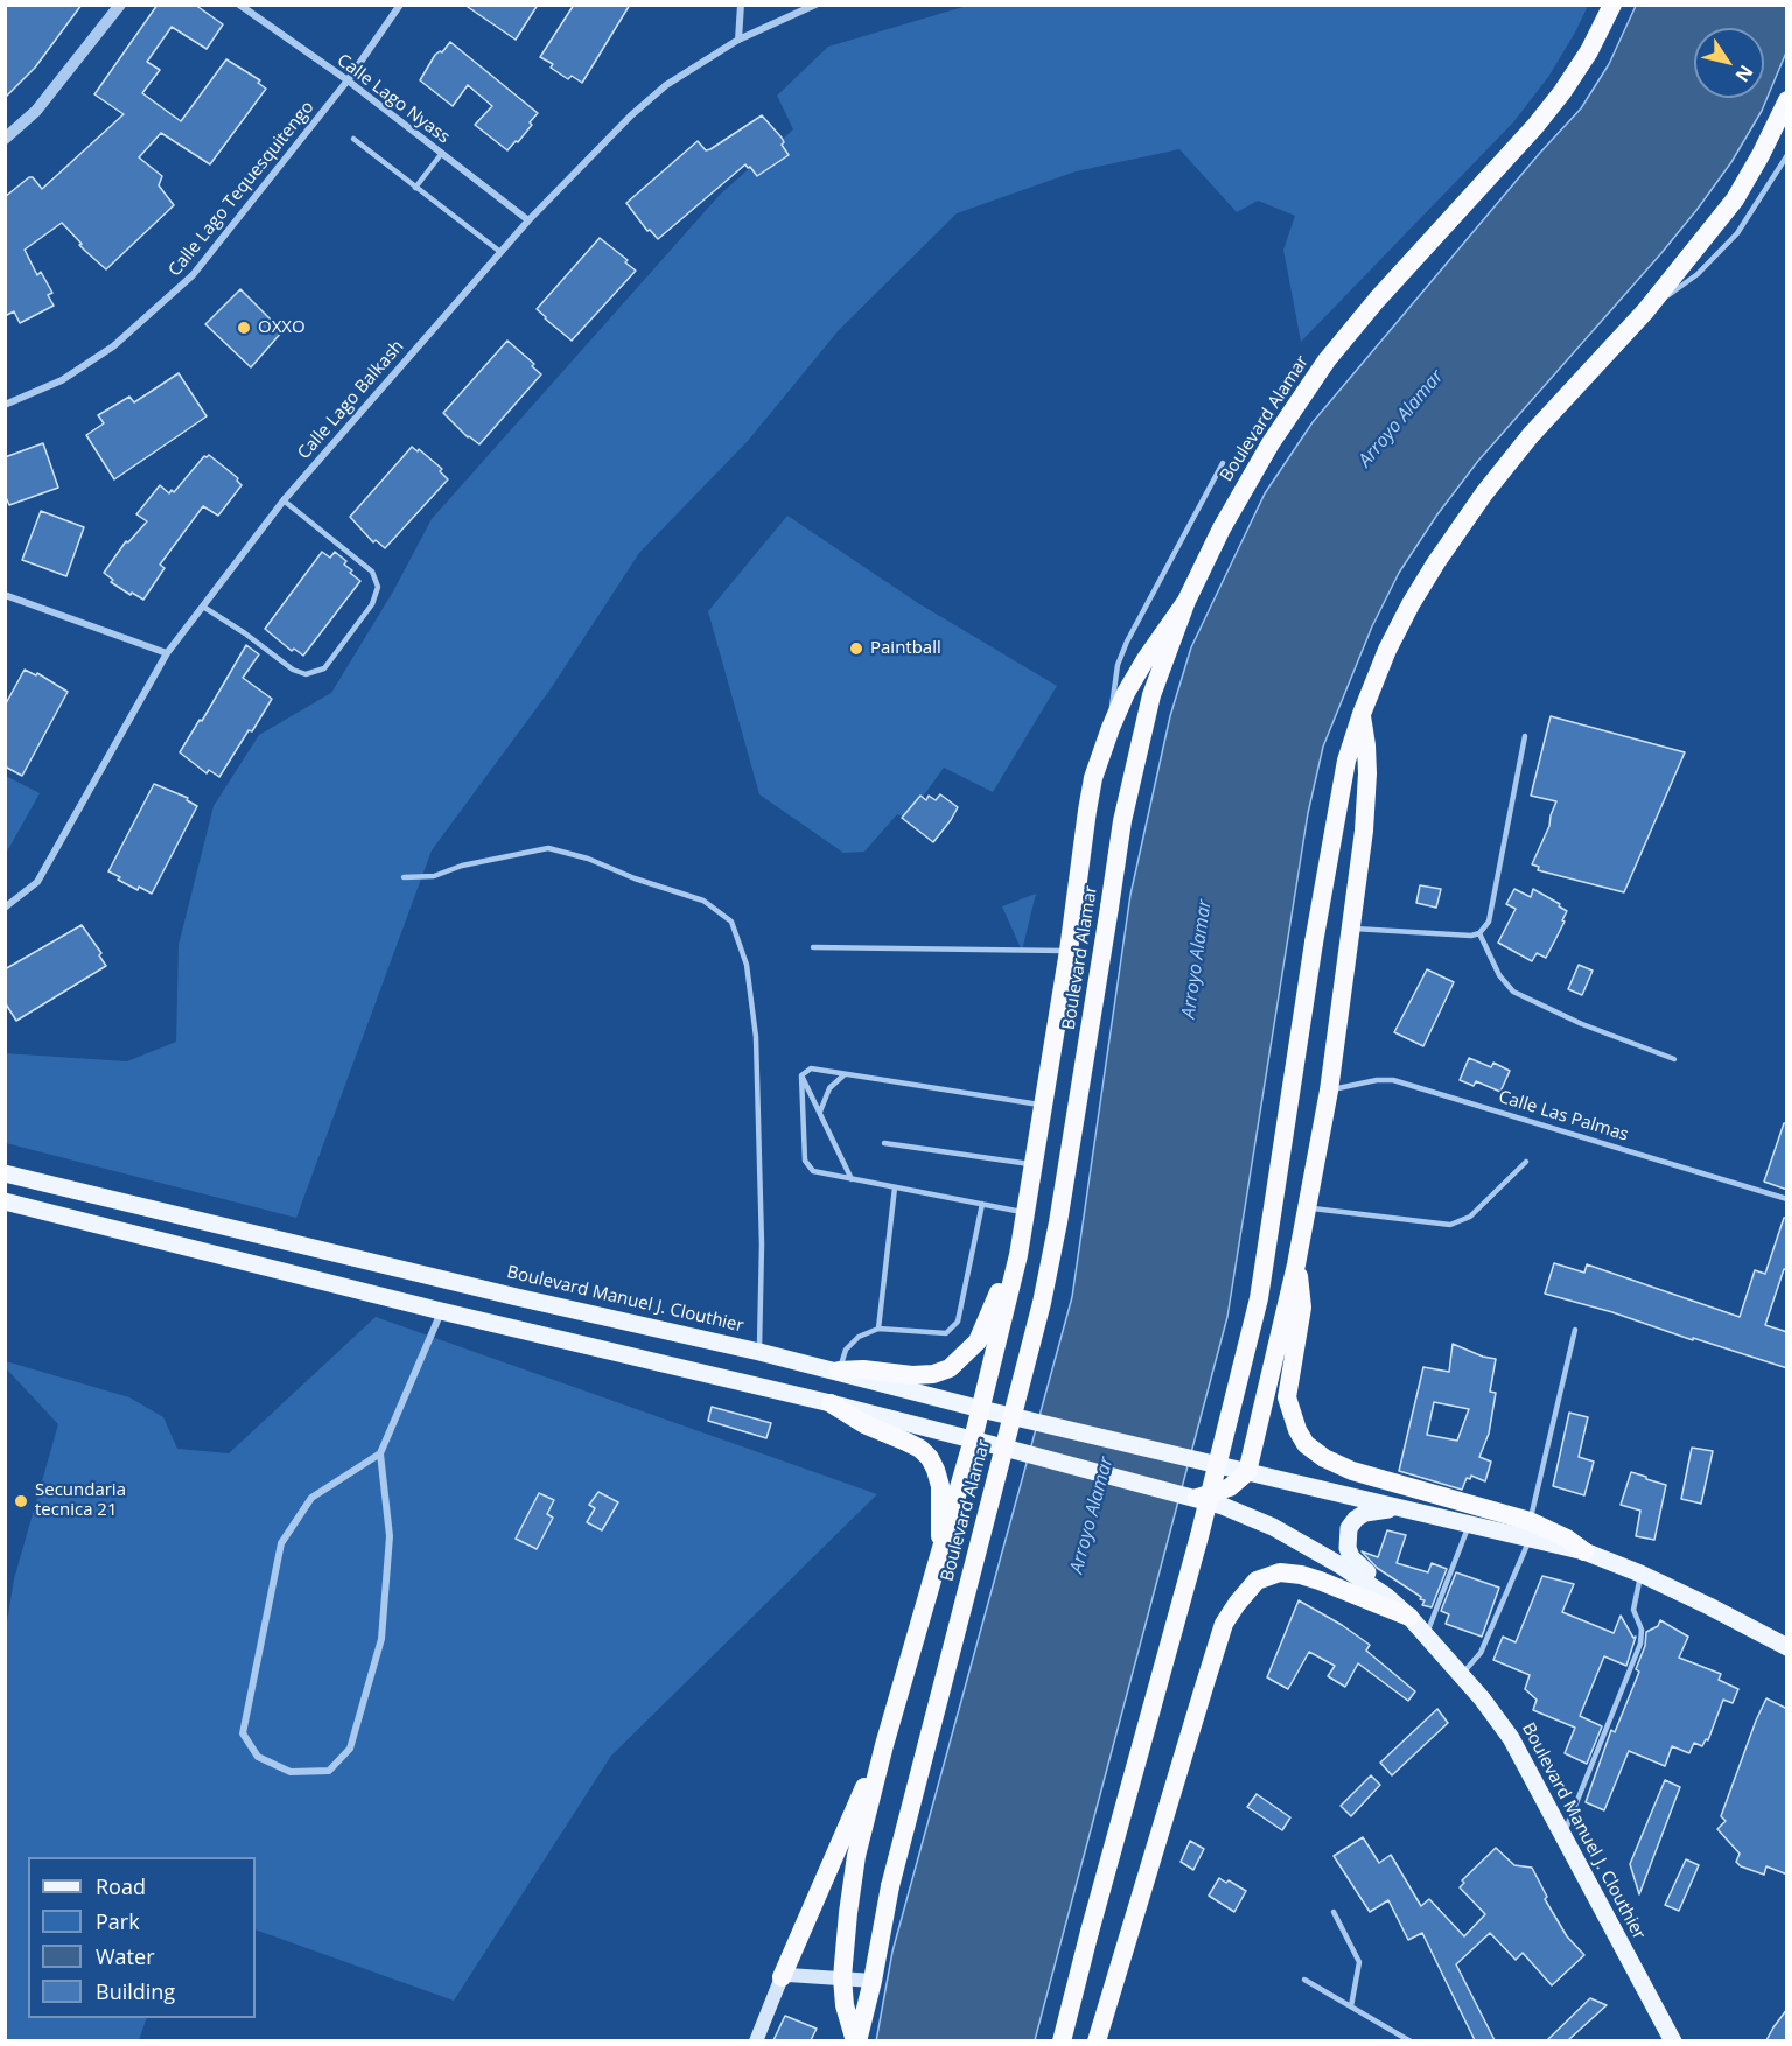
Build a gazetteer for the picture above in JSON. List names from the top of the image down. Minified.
{"streets":{"highway":["Boulevard Alamar"],"main road":["Boulevard Manuel J. Clouthier"],"street":["Calle Lago Nyass","Calle Lago Tequesquitengo","Calle Lago Balkash"],"lane":["Calle Las Palmas"]},"crossings":[["Calle Lago Nyass","Calle Lago Tequesquitengo"],["Calle Lago Nyass","Calle Lago Balkash"]],"water":["Arroyo Alamar"],"places":["OXXO","Paintball","Secundaria tecnica 21"],"legend":["Road","Park","Water","Building"],"north":"bottom right"}
